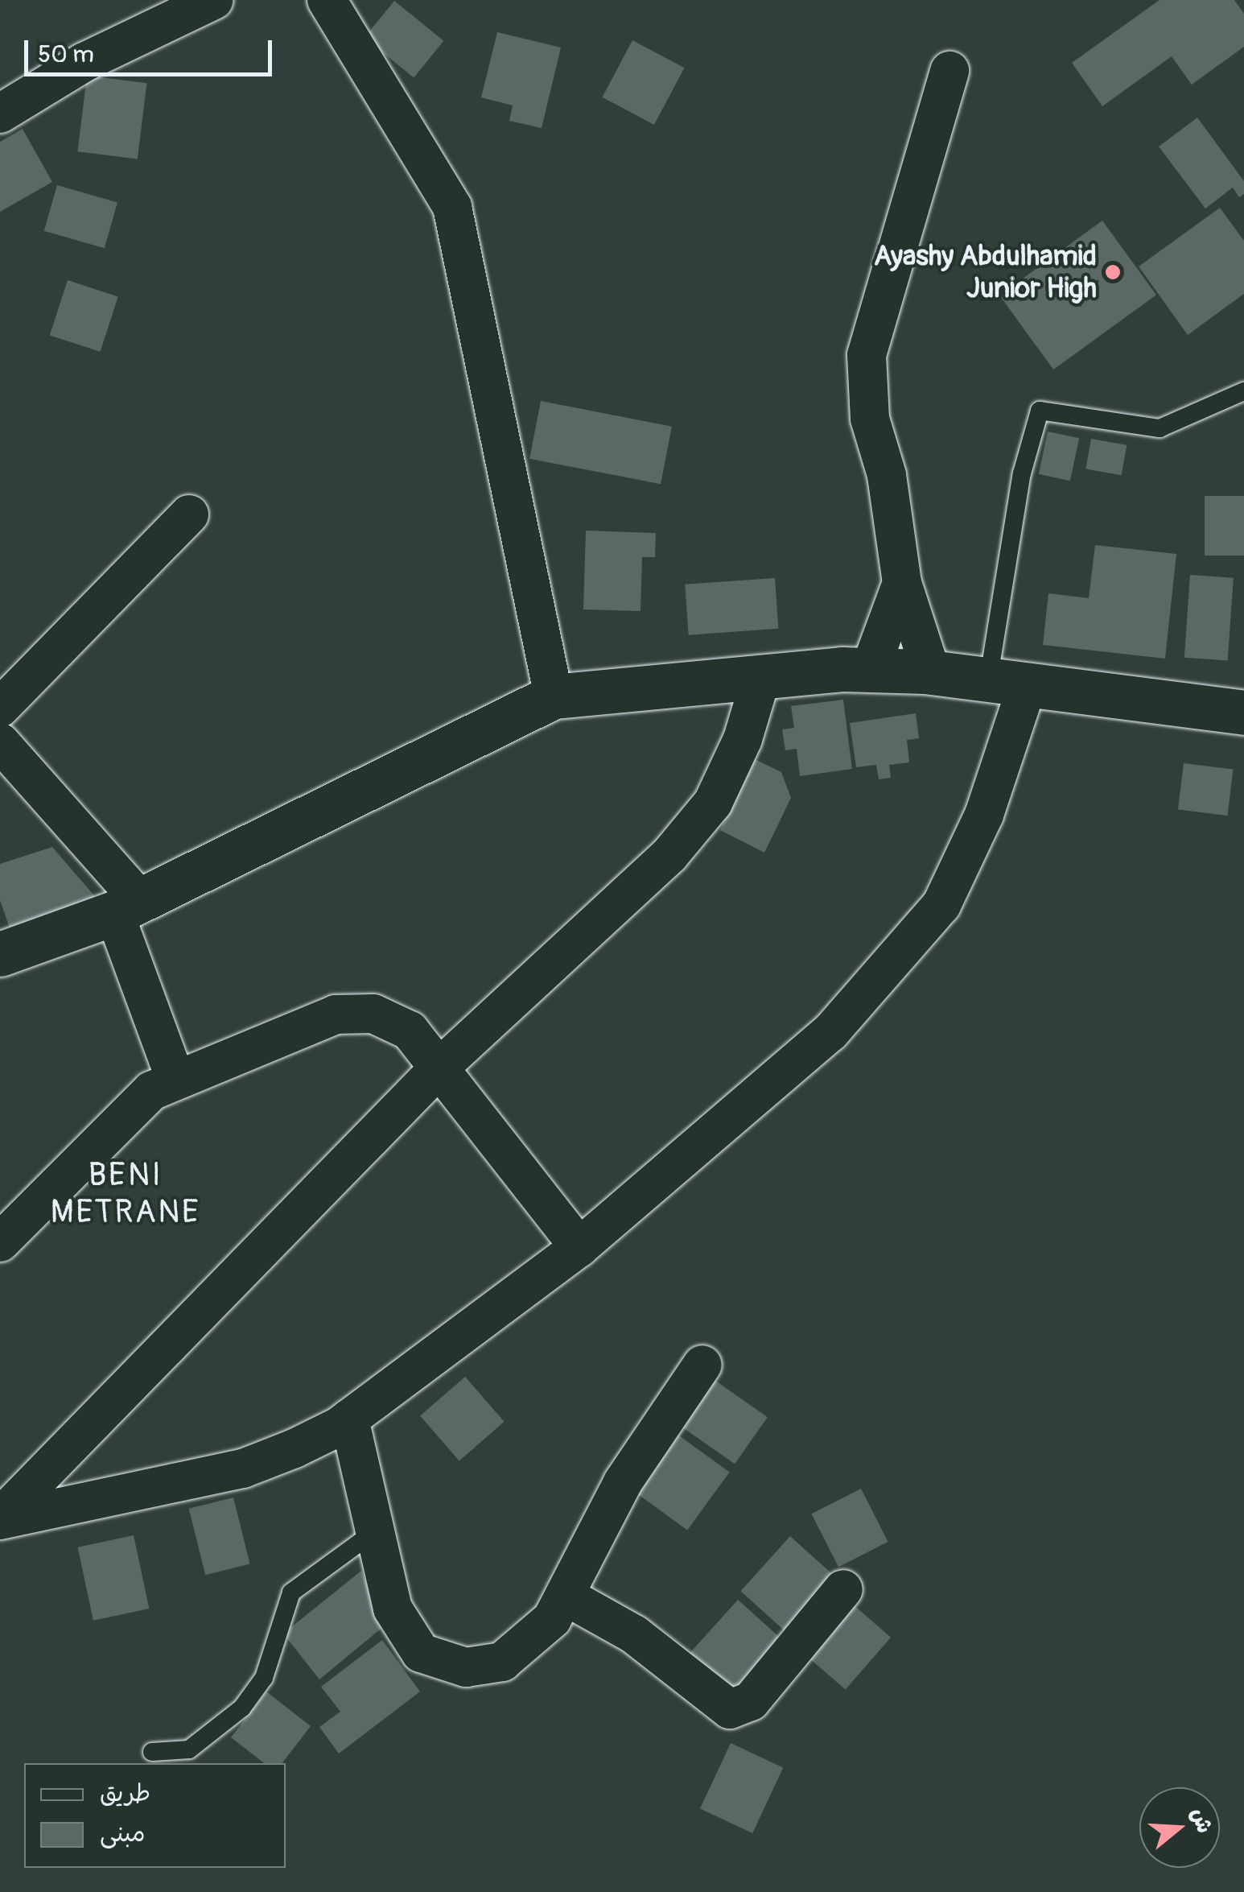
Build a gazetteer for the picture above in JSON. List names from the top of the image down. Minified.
{"districts":["BENI METRANE"],"places":["Ayashy Abdulhamid Junior High"],"legend":["طريق","مبنى"],"scale_bar":"50 m","north":"right"}
